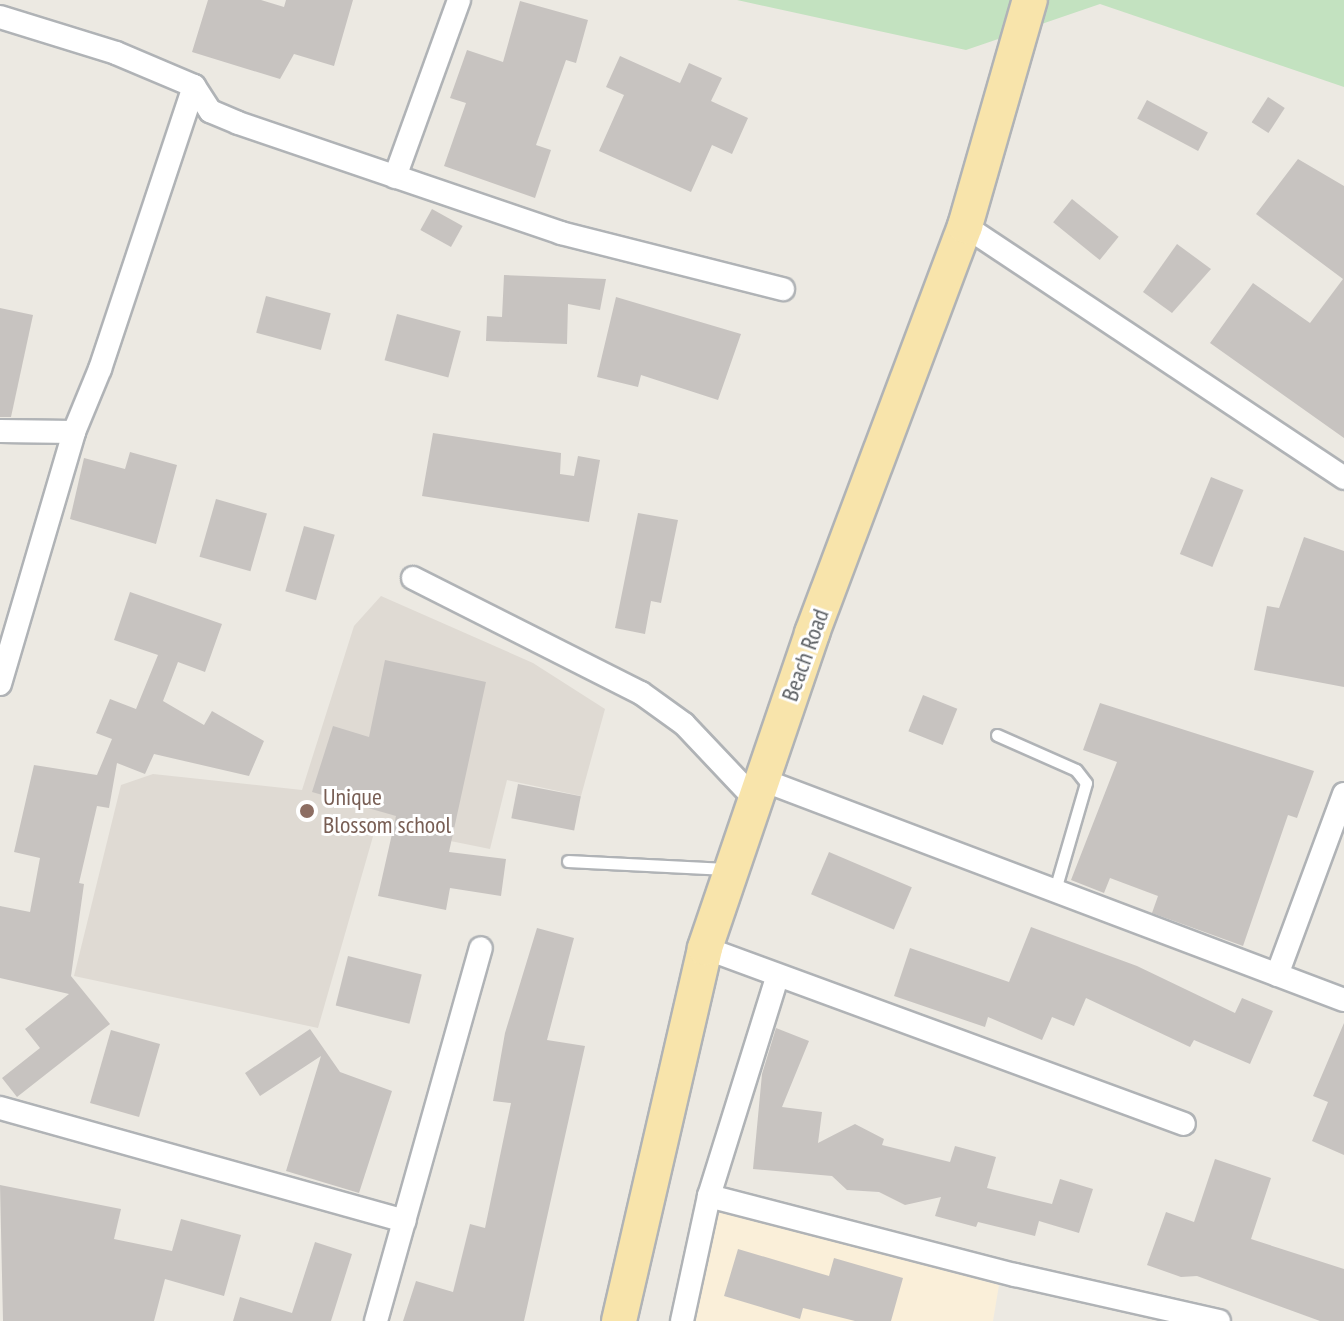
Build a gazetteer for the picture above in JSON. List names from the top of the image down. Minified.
{"streets":{"main road":["Beach Road"]},"places":["Unique Blossom school"]}
